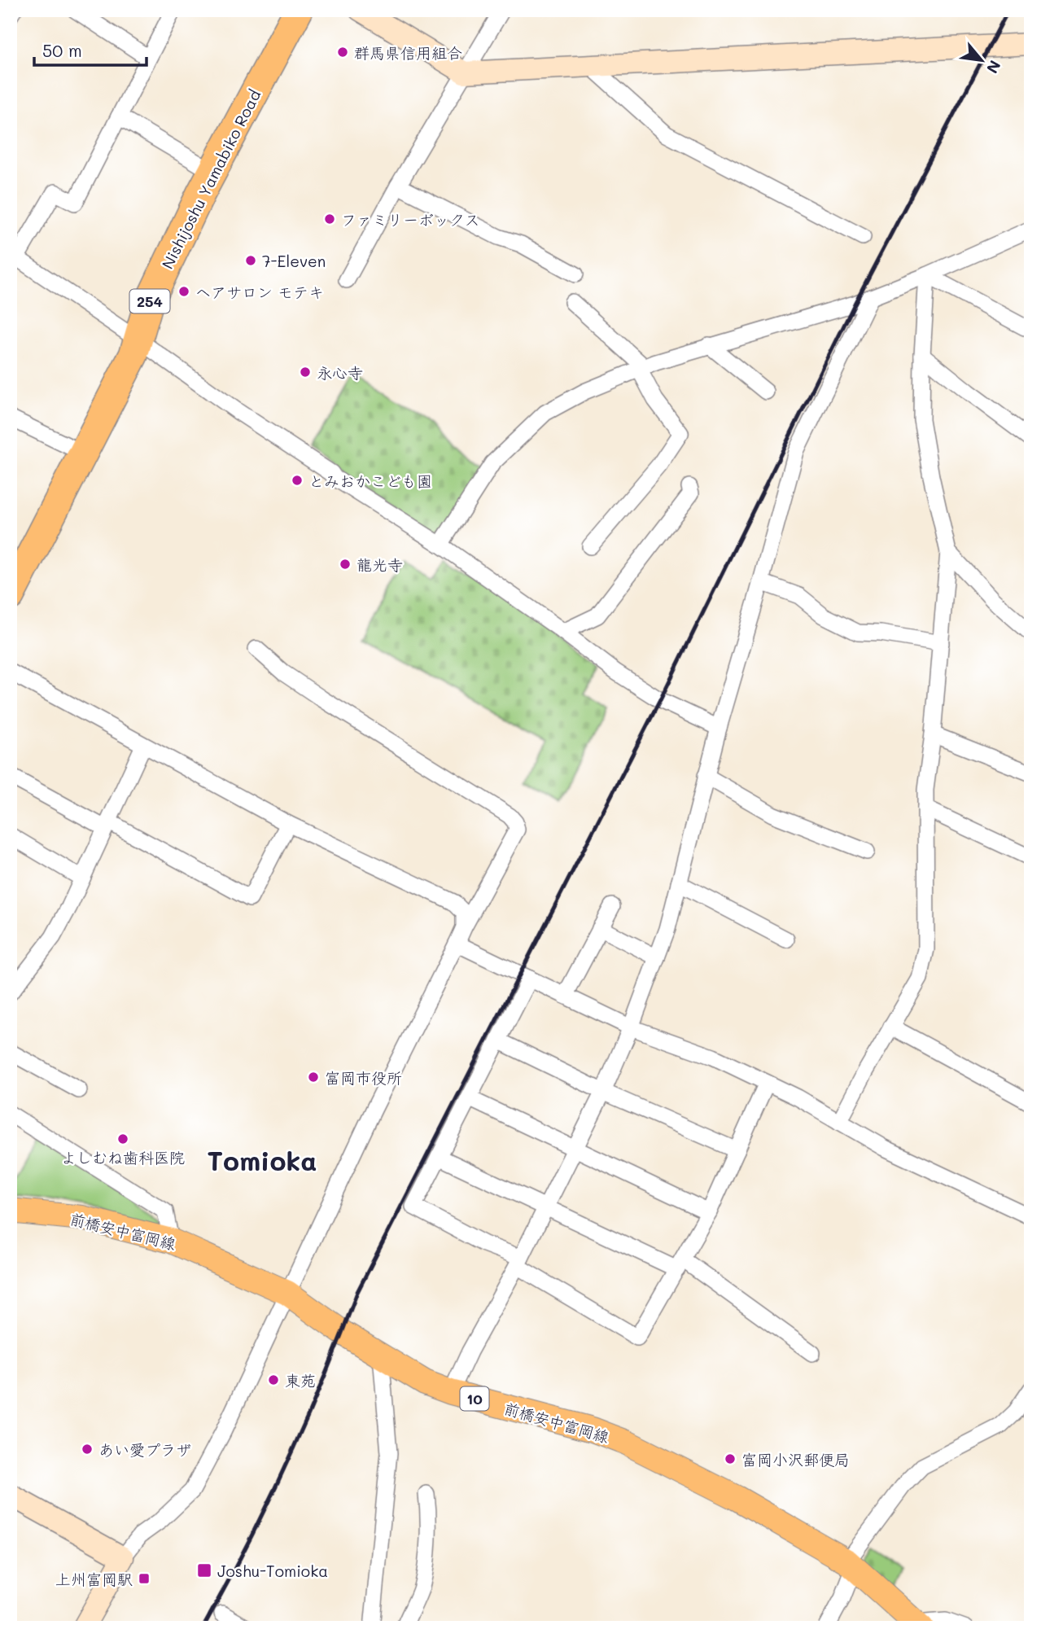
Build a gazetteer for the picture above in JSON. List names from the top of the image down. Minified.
{"streets":{"highway":["Nishijoshu Yamabiko Road","254"],"main road":["前橋安中富岡線","10"]},"districts":["Tomioka"],"places":{"other":["群馬県信用組合","ファミリーボックス","7-Eleven","ヘアサロン モテキ","永心寺","とみおかこども園","龍光寺","富岡市役所","よしむね歯科医院","東苑","あい愛プラザ","富岡小沢郵便局"],"transit":["Joshu-Tomioka","上州富岡駅"]},"scale_bar":"50 m","north":"bottom right"}
